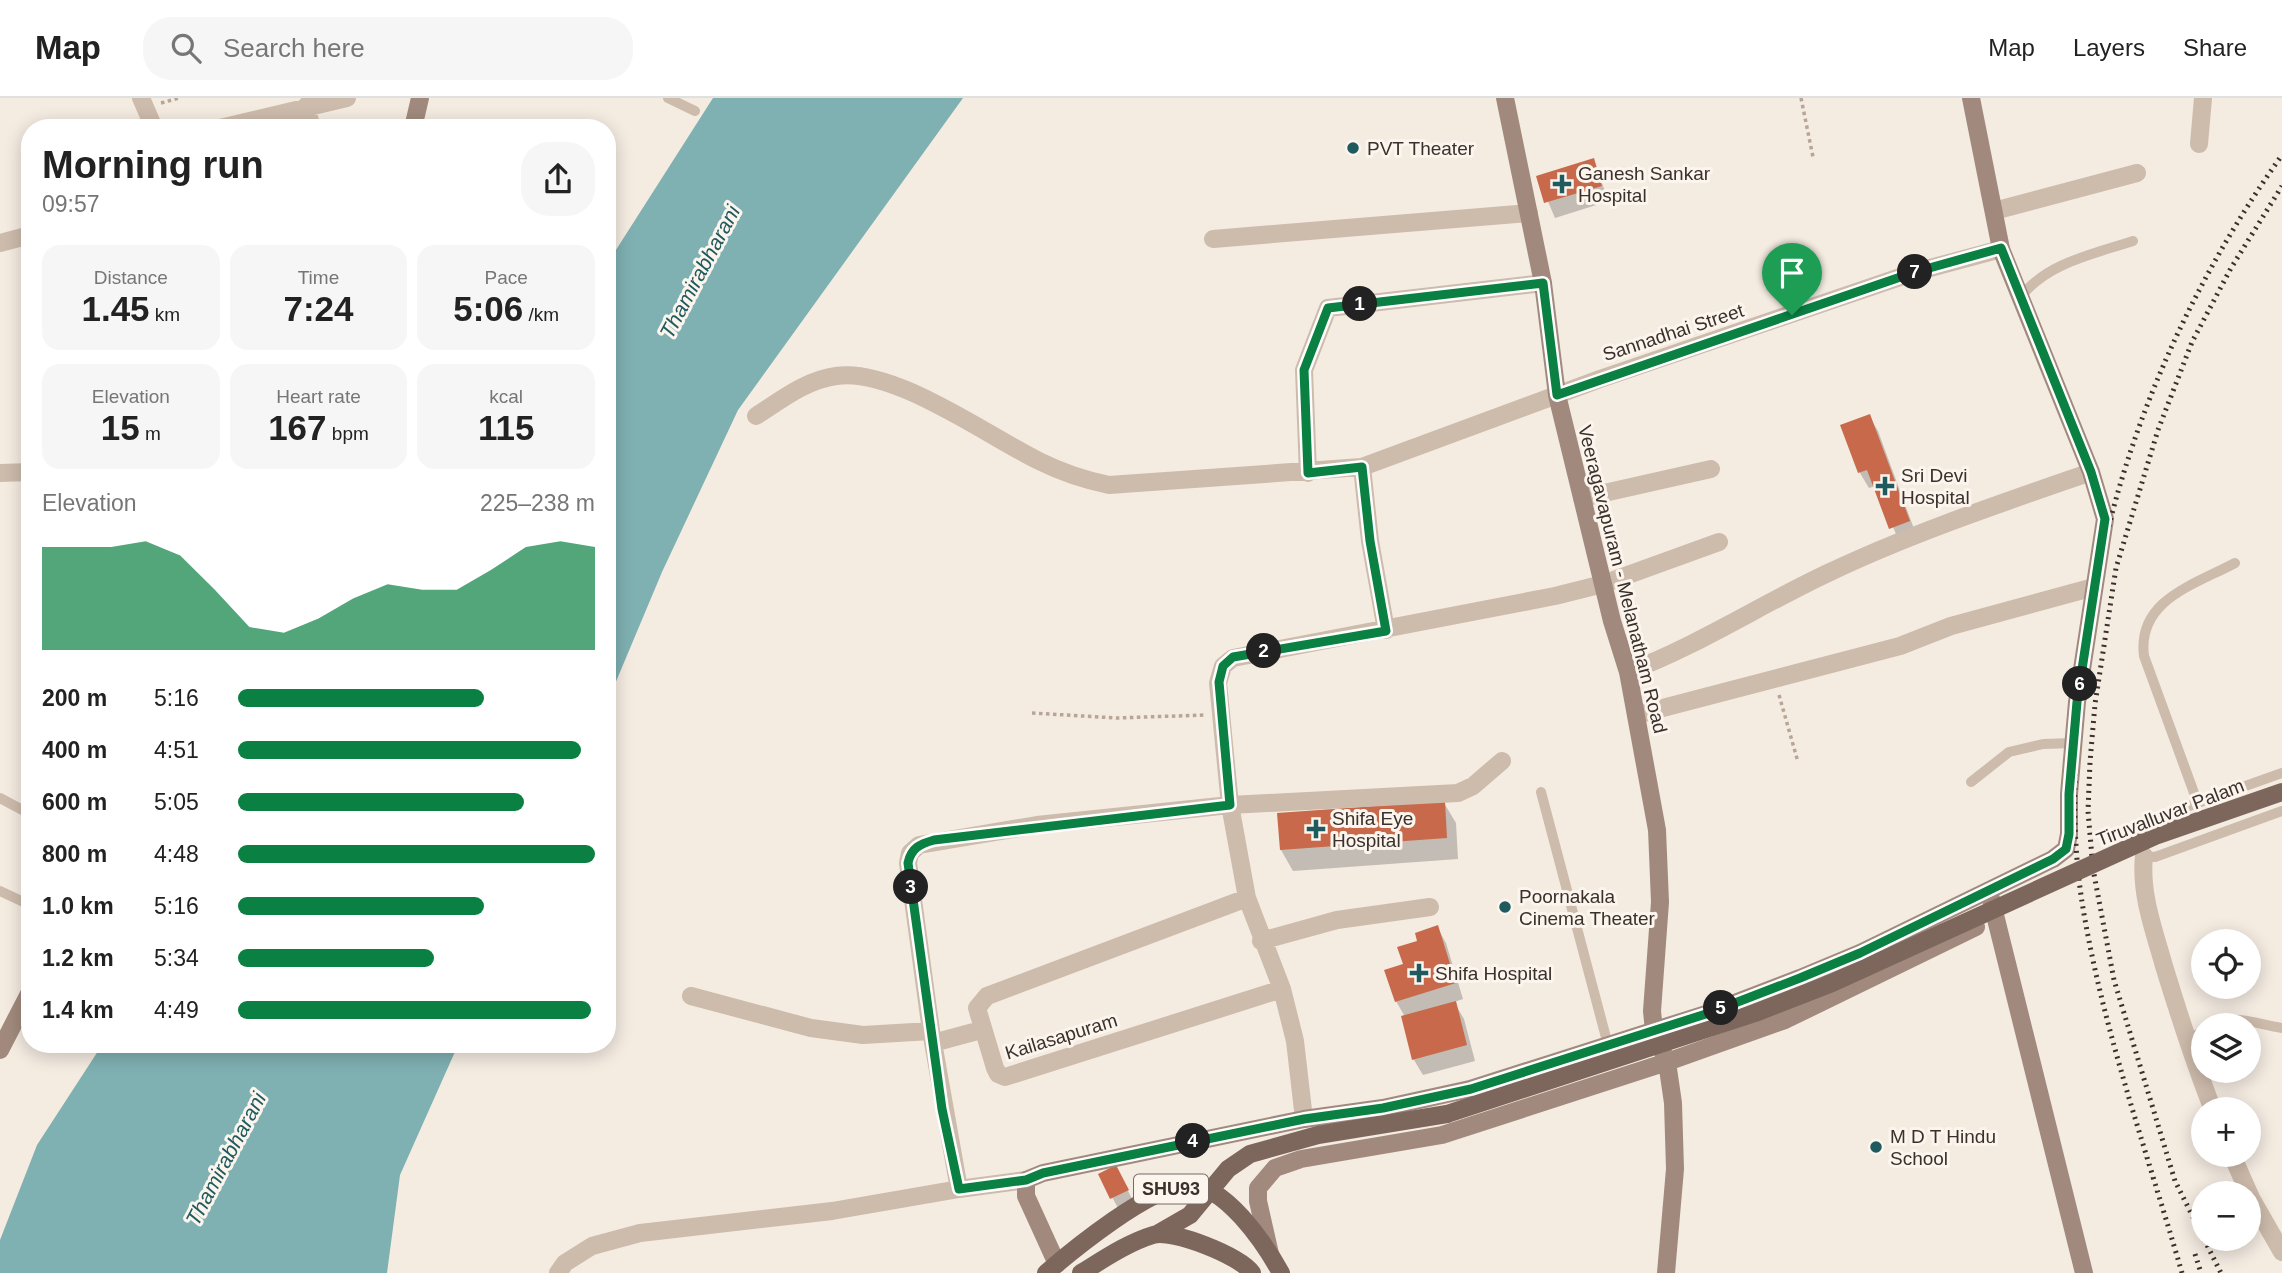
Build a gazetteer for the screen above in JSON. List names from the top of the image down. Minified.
{"streets":{"main road":["Tiruvalluvar Palam","SHU93"],"street":["Sannadhai Street","Veeragavapuram - Melanatham Road","Kailasapuram"]},"crossings":[["Sannadhai Street","Veeragavapuram - Melanatham Road"],["Tiruvalluvar Palam","SHU93"]],"water":["Thamirabharani"],"places":{"other":["PVT Theater","Poornakala Cinema Theater","M D T Hindu School"],"health":["Ganesh Sankar Hospital","Sri Devi Hospital","Shifa Eye Hospital","Shifa Hospital"]},"page":{"header":"Map","search":"Search here","nav":["Map","Layers","Share"],"heading":["Morning run","09:57"],"stats":[["Distance","1.45 km"],["Time","7:24"],["Pace","5:06 /km"],["Elevation","15 m"],["Heart rate","167 bpm"],["kcal","115"]],"pins":["7","1","2","6","3","5","4"],"chart":["Elevation","225–238 m"],"list":[{"name":"200 m","note":"5:16"},{"name":"400 m","note":"4:51"},{"name":"600 m","note":"5:05"},{"name":"800 m","note":"4:48"},{"name":"1.0 km","note":"5:16"},{"name":"1.2 km","note":"5:34"},{"name":"1.4 km","note":"4:49"}],"map_buttons":["+","−"]}}
